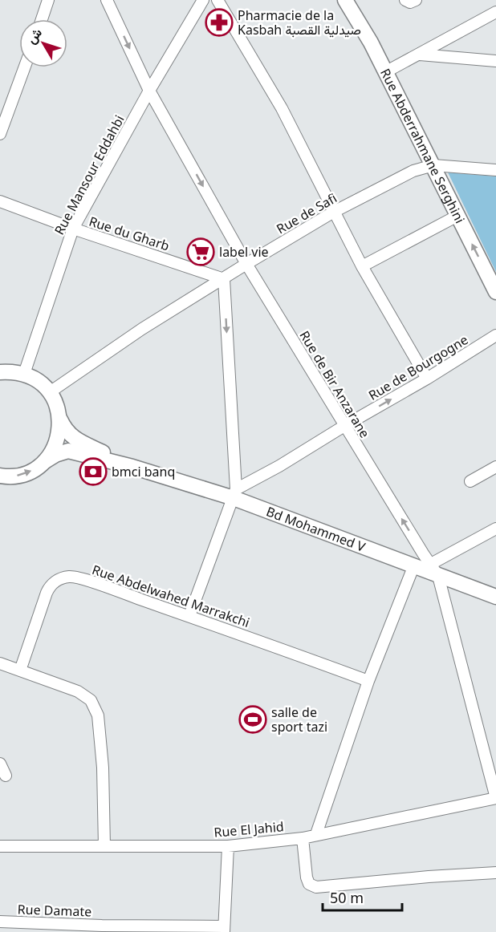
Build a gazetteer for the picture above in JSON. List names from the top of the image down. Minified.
{"streets":{"street":["Rue Abderrahmane Serghini","Rue Mansour Eddahbi","Rue de Safi","Rue du Gharb","Rue de Bourgogne","Rue de Bir Anzarane","Bd Mohammed V","Rue Abdelwahed Marrakchi","Rue El Jahid","Rue Damate"]},"crossings":[["Rue Abderrahmane Serghini","Rue de Safi"],["Rue Mansour Eddahbi","Rue du Gharb"],["Rue Mansour Eddahbi","Rue de Bir Anzarane"],["Rue de Safi","Rue du Gharb"],["Rue de Safi","Rue de Bir Anzarane"],["Rue de Bourgogne","Rue de Bir Anzarane"],["Rue de Bourgogne","Bd Mohammed V"],["Rue de Bir Anzarane","Bd Mohammed V"],["Rue de Bir Anzarane","Rue El Jahid"]],"places":{"pharmacy":["Pharmacie de la Kasbah صيدلية القصبة"],"supermarket":["label vie"],"bank":["bmci banq"],"sports":["salle de sport tazi"]},"scale_bar":"50 m","north":"top left"}
